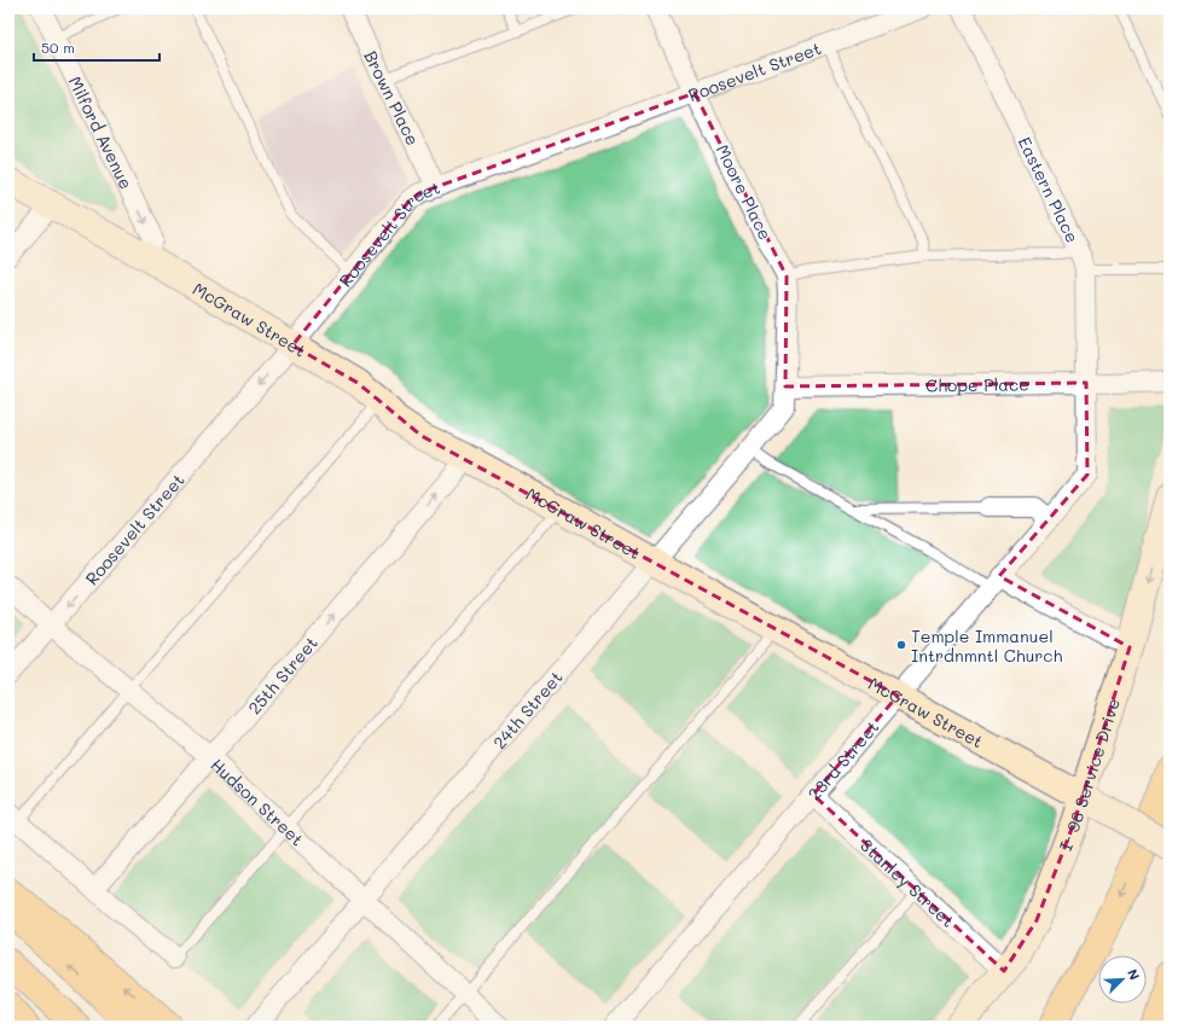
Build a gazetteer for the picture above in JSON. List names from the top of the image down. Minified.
{"streets":{"street":["Roosevelt Street","Brown Place","Milford Avenue","Eastern Place","Moore Place","McGraw Street","Chope Place","25th Street","24th Street","23rd Street","I- 96 Service Drive","Hudson Street","Stanley Street"]},"crossings":[["Roosevelt Street","Brown Place"],["Roosevelt Street","Moore Place"],["Roosevelt Street","McGraw Street"],["Roosevelt Street","Hudson Street"],["Milford Avenue","McGraw Street"],["Eastern Place","Chope Place"],["Eastern Place","23rd Street"],["Moore Place","Chope Place"],["Moore Place","24th Street"],["McGraw Street","25th Street"],["McGraw Street","24th Street"],["McGraw Street","23rd Street"],["McGraw Street","I- 96 Service Drive"],["Chope Place","24th Street"],["Chope Place","23rd Street"],["25th Street","Hudson Street"],["24th Street","Hudson Street"],["23rd Street","Stanley Street"],["I- 96 Service Drive","Stanley Street"]],"one_way":["Milford Avenue","25th Street"],"places":["Temple Immanuel Intrdnmntl Church"],"scale_bar":"50 m","north":"top right"}
